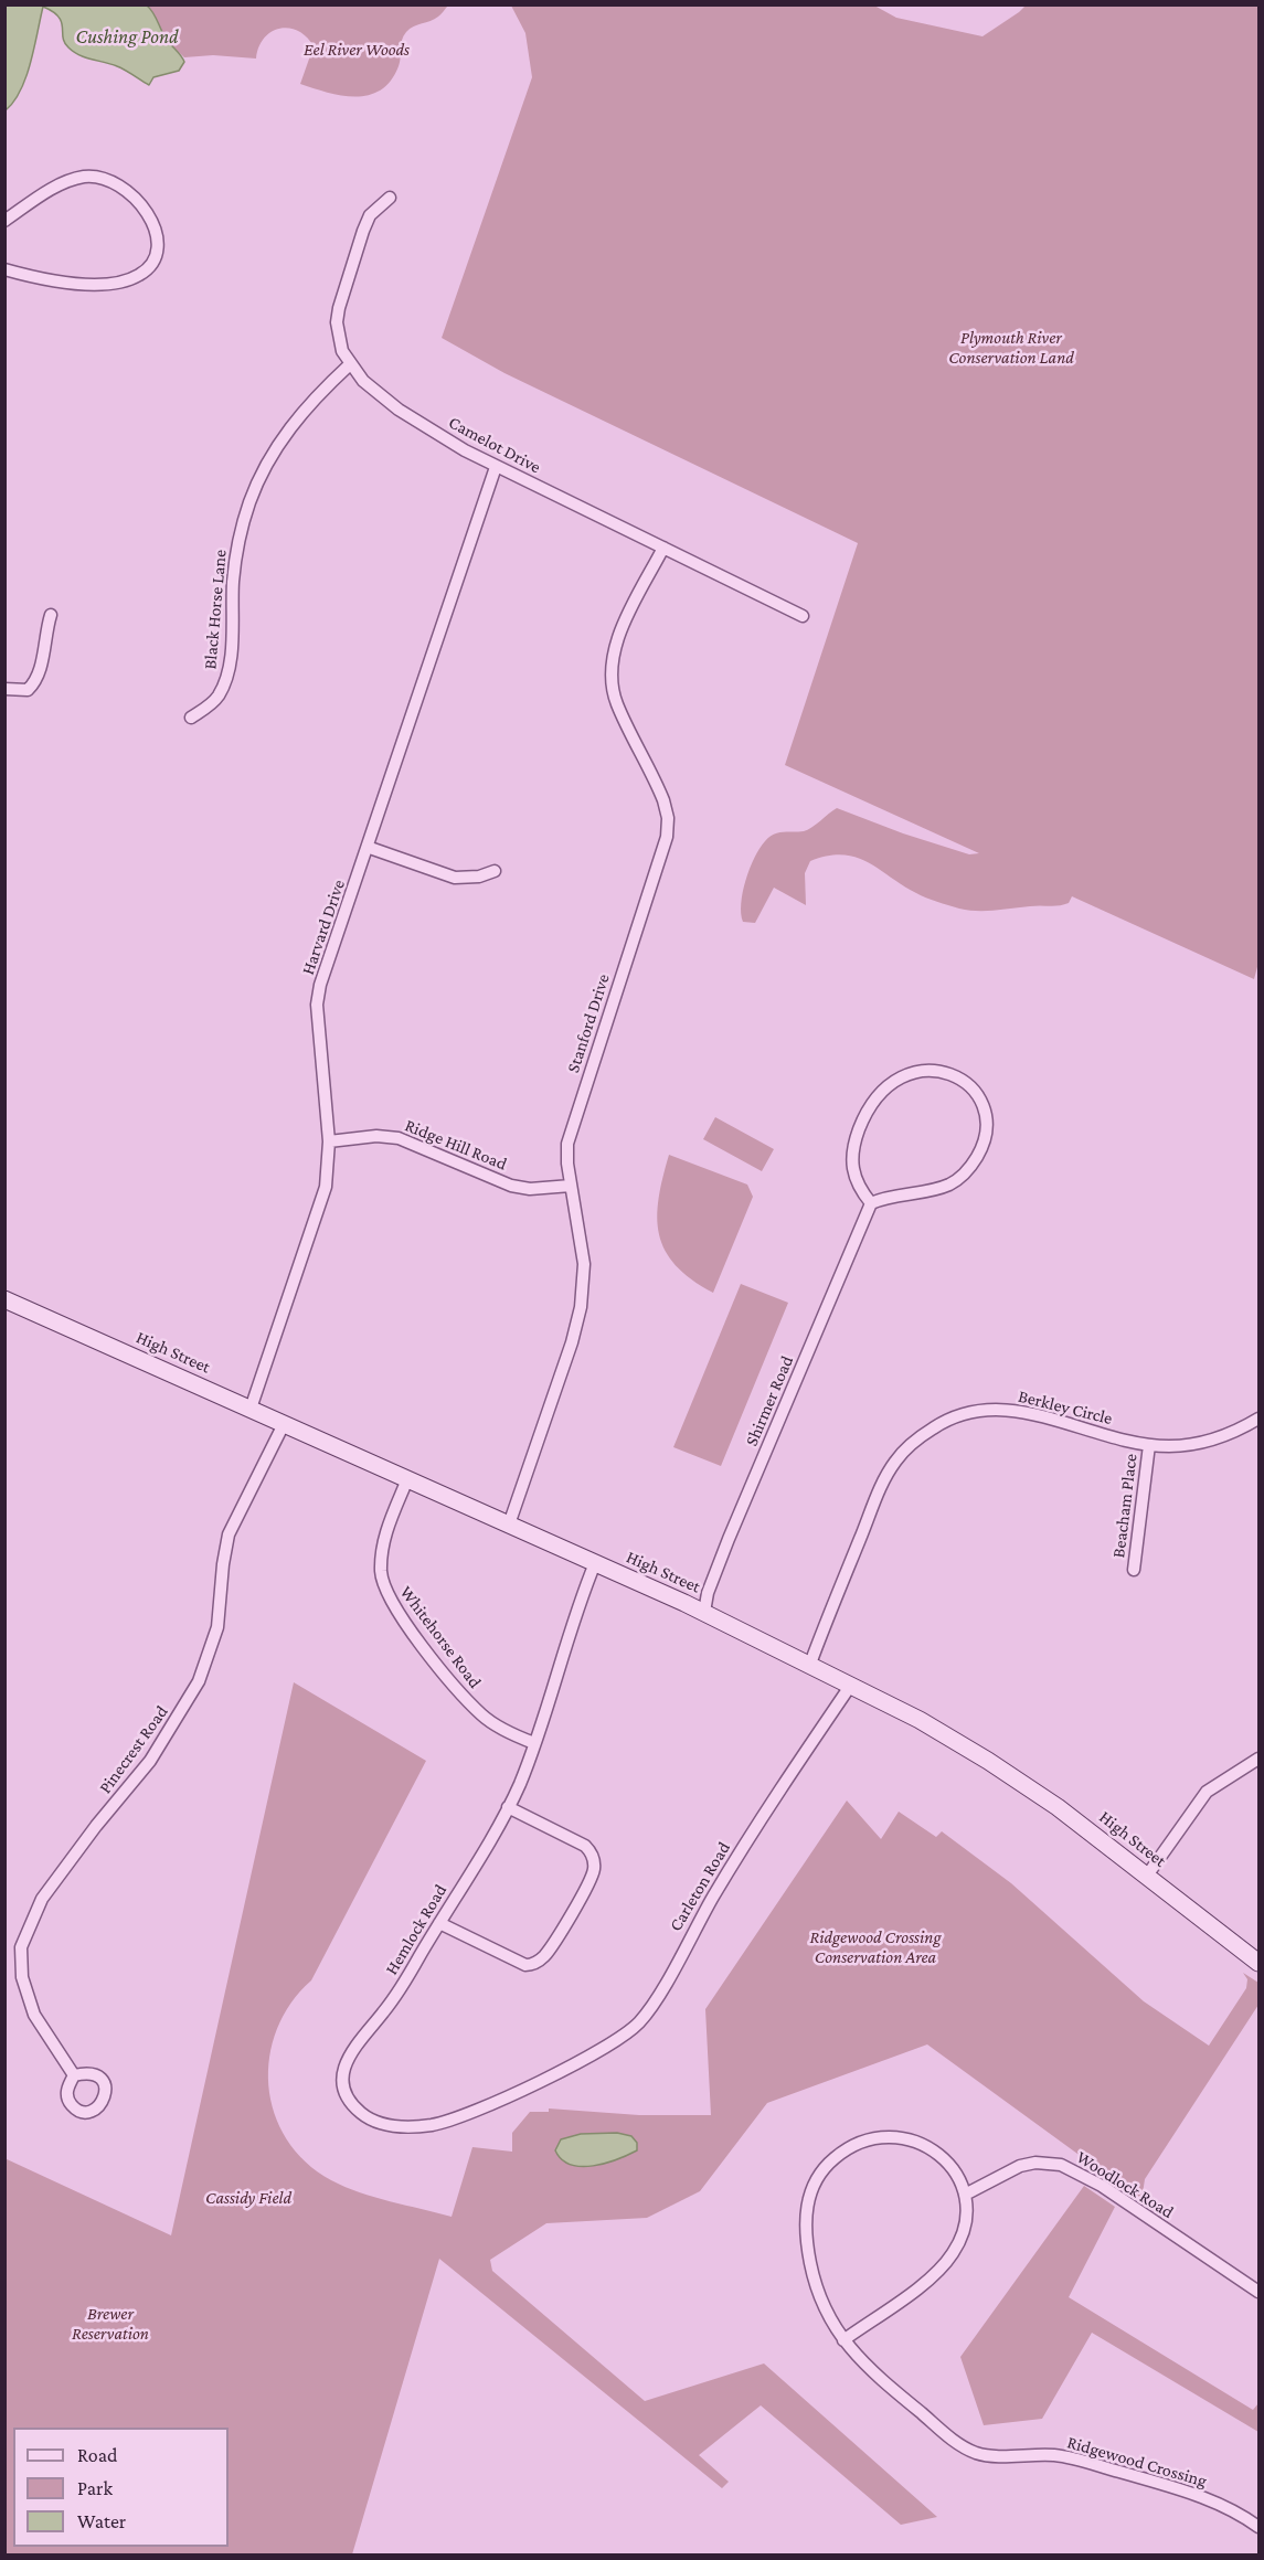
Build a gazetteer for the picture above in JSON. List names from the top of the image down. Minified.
{"streets":{"main road":["High Street"],"street":["Camelot Drive","Black Horse Lane","Harvard Drive","Stanford Drive","Ridge Hill Road","Shirmer Road","Berkley Circle","Beacham Place","Whitehorse Road","Pinecrest Road","Carleton Road","Hemlock Road","Woodlock Road","Ridgewood Crossing"]},"crossings":[["Camelot Drive","Black Horse Lane"],["Camelot Drive","Harvard Drive"],["Camelot Drive","Stanford Drive"],["Harvard Drive","Ridge Hill Road"],["Harvard Drive","High Street"],["Stanford Drive","Ridge Hill Road"],["Stanford Drive","High Street"],["High Street","Shirmer Road"],["High Street","Berkley Circle"],["High Street","Whitehorse Road"],["High Street","Pinecrest Road"],["High Street","Carleton Road"],["High Street","Hemlock Road"],["Berkley Circle","Beacham Place"],["Whitehorse Road","Hemlock Road"],["Carleton Road","Hemlock Road"],["Woodlock Road","Ridgewood Crossing"]],"water":["Cushing Pond"],"parks":["Eel River Woods","Plymouth River Conservation Land","Ridgewood Crossing Conservation Area","Cassidy Field","Brewer Reservation"],"legend":["Road","Park","Water"]}
